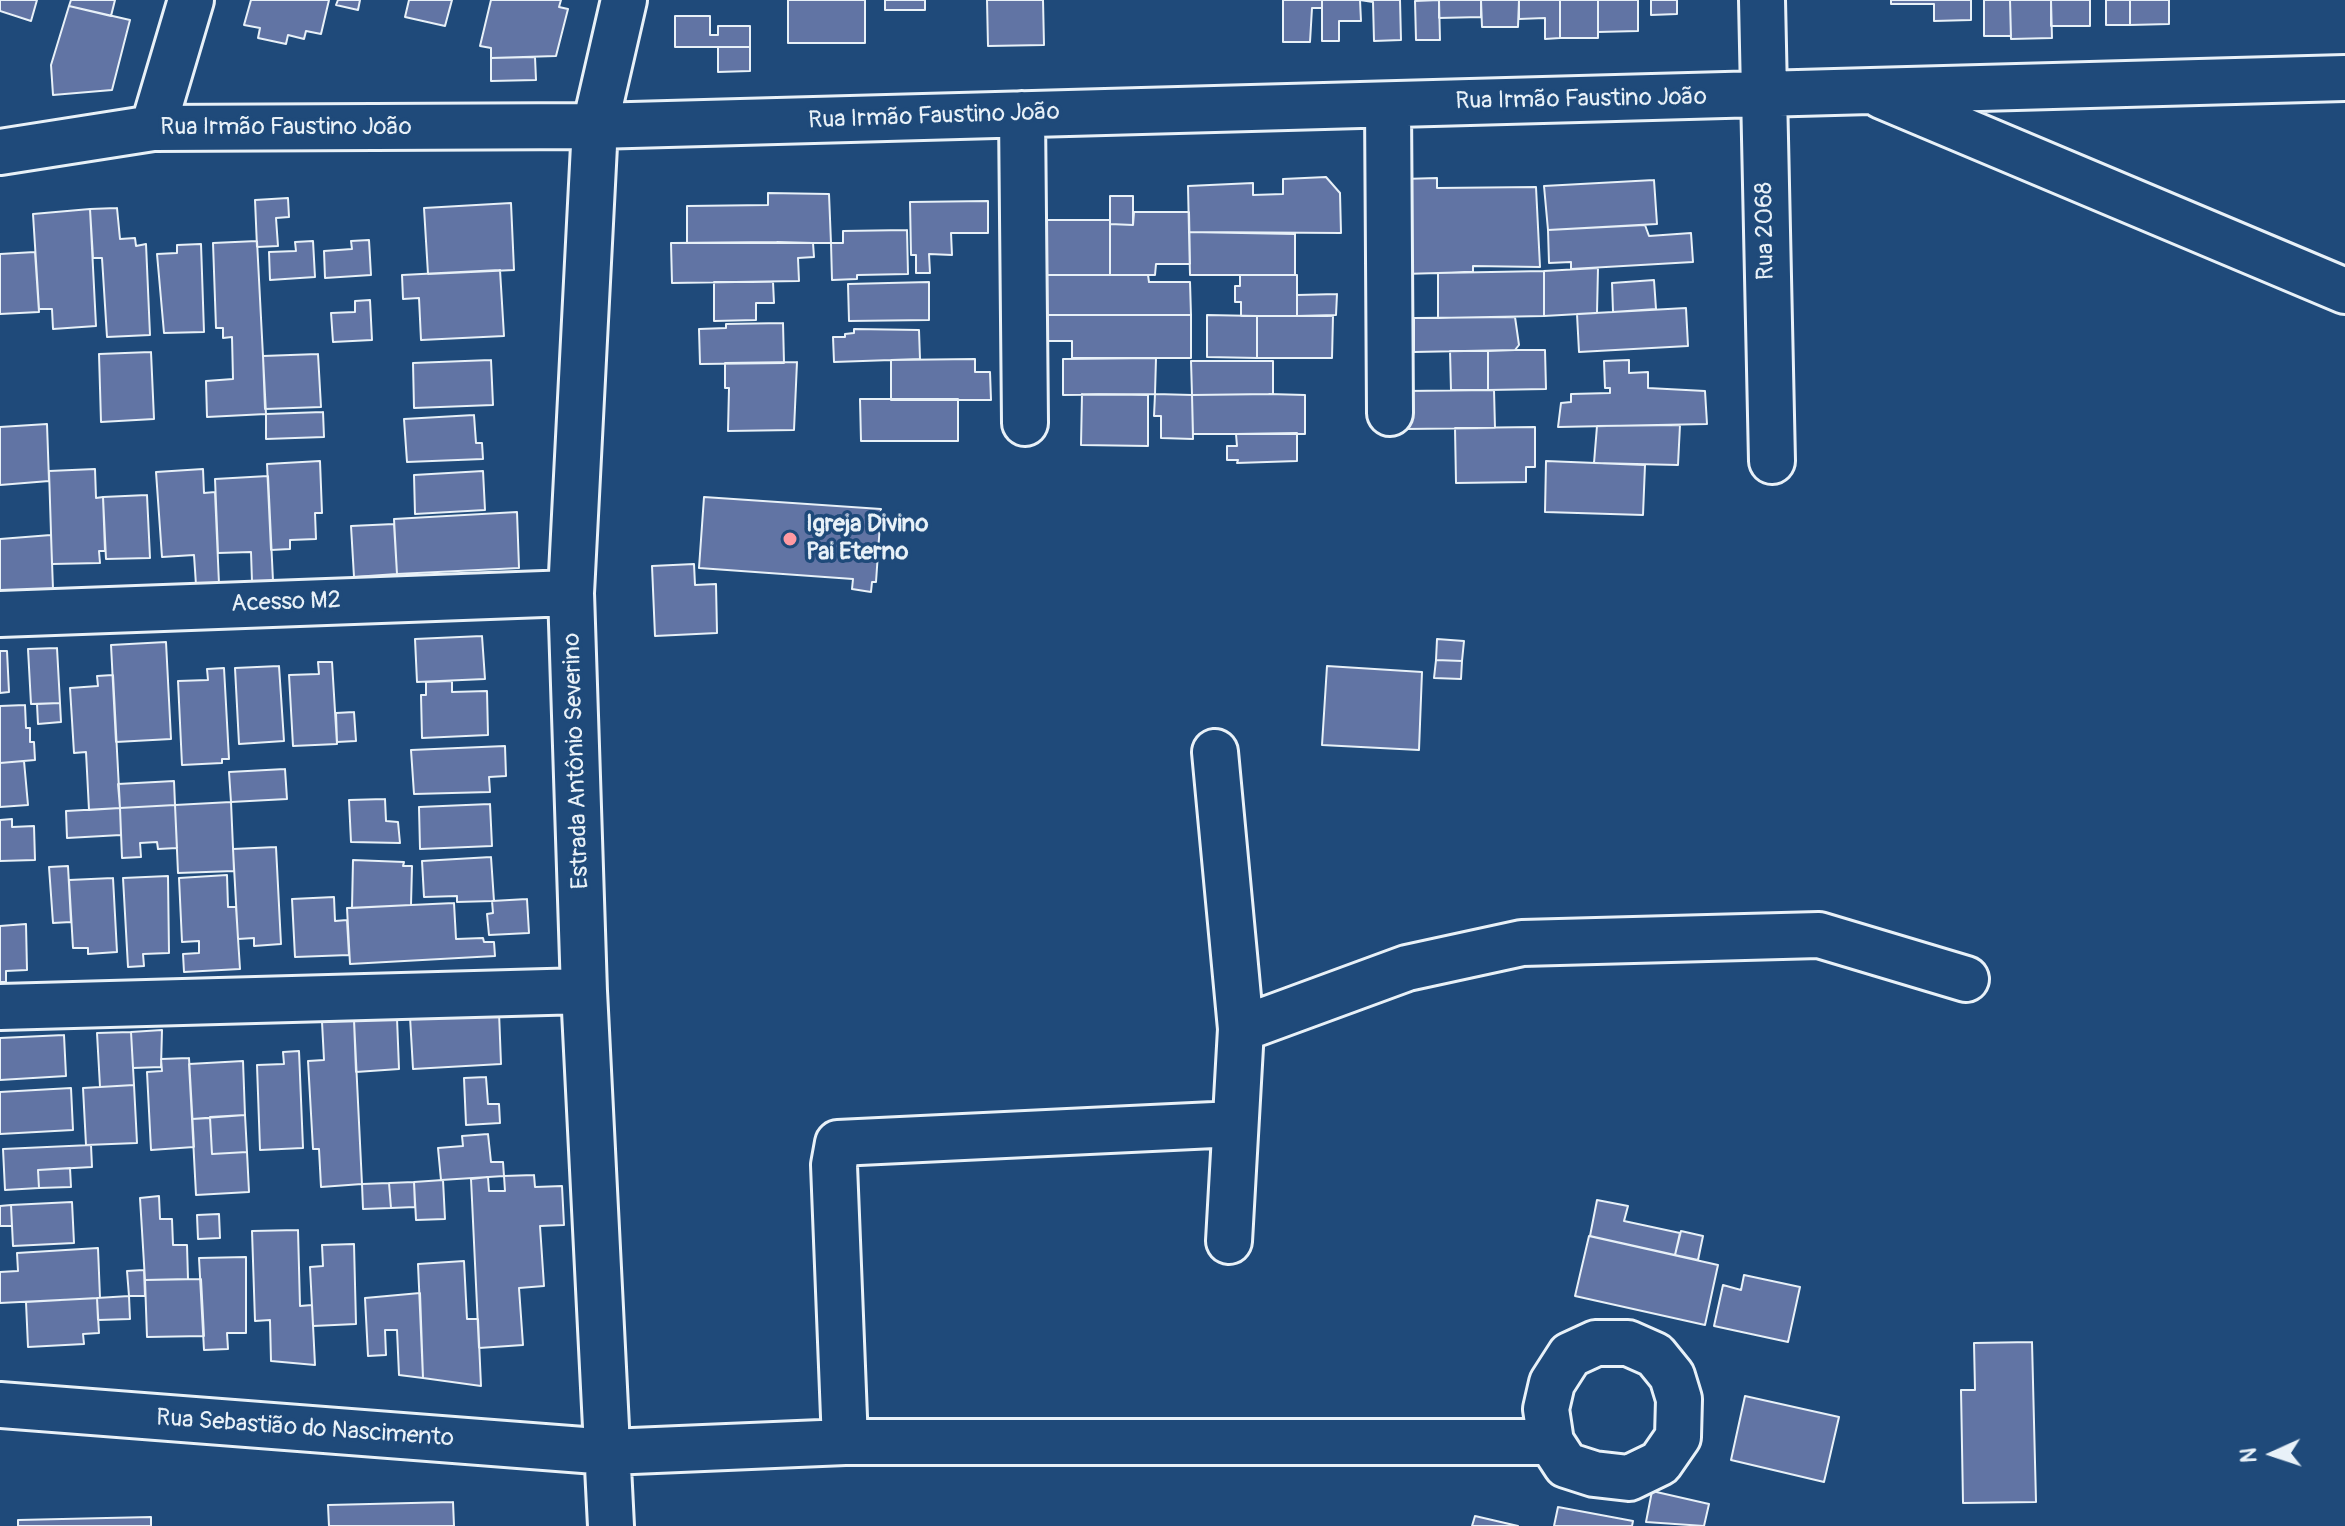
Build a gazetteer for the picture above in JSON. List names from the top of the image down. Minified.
{"streets":{"street":["Rua Irmão Faustino João","Rua 2068","Acesso M2","Estrada Antônio Severino","Rua Sebastião do Nascimento"]},"crossings":[["Rua Irmão Faustino João","Rua 2068"],["Rua Irmão Faustino João","Estrada Antônio Severino"],["Acesso M2","Estrada Antônio Severino"],["Estrada Antônio Severino","Rua Sebastião do Nascimento"]],"places":["Igreja Divino Pai Eterno"],"north":"left"}
